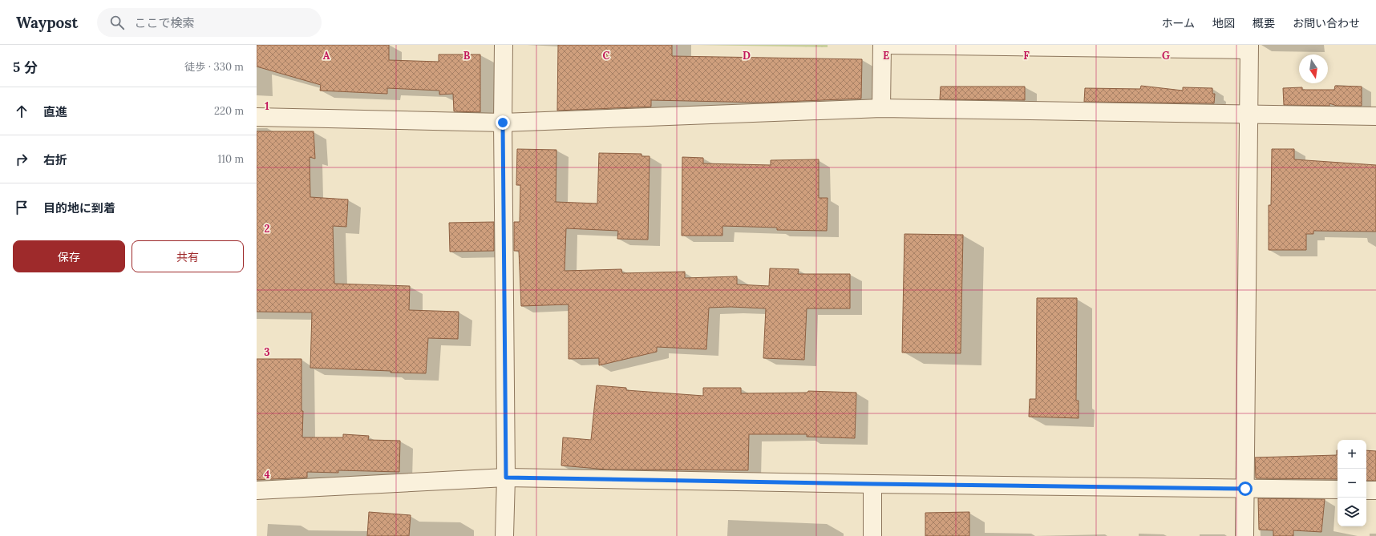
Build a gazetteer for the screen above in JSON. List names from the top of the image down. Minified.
{"north":"bottom","page":{"header":"Waypost","search":"ここで検索","nav":["ホーム","地図","概要","お問い合わせ"],"heading":["5 分","徒歩 · 330 m"],"list":[["直進","220 m"],["右折","110 m"],"目的地に到着"],"buttons":["保存","共有"],"map_buttons":["+","−"]},"grid":{"columns":["A","B","C","D","E","F","G"],"rows":["1","2","3","4"]}}
